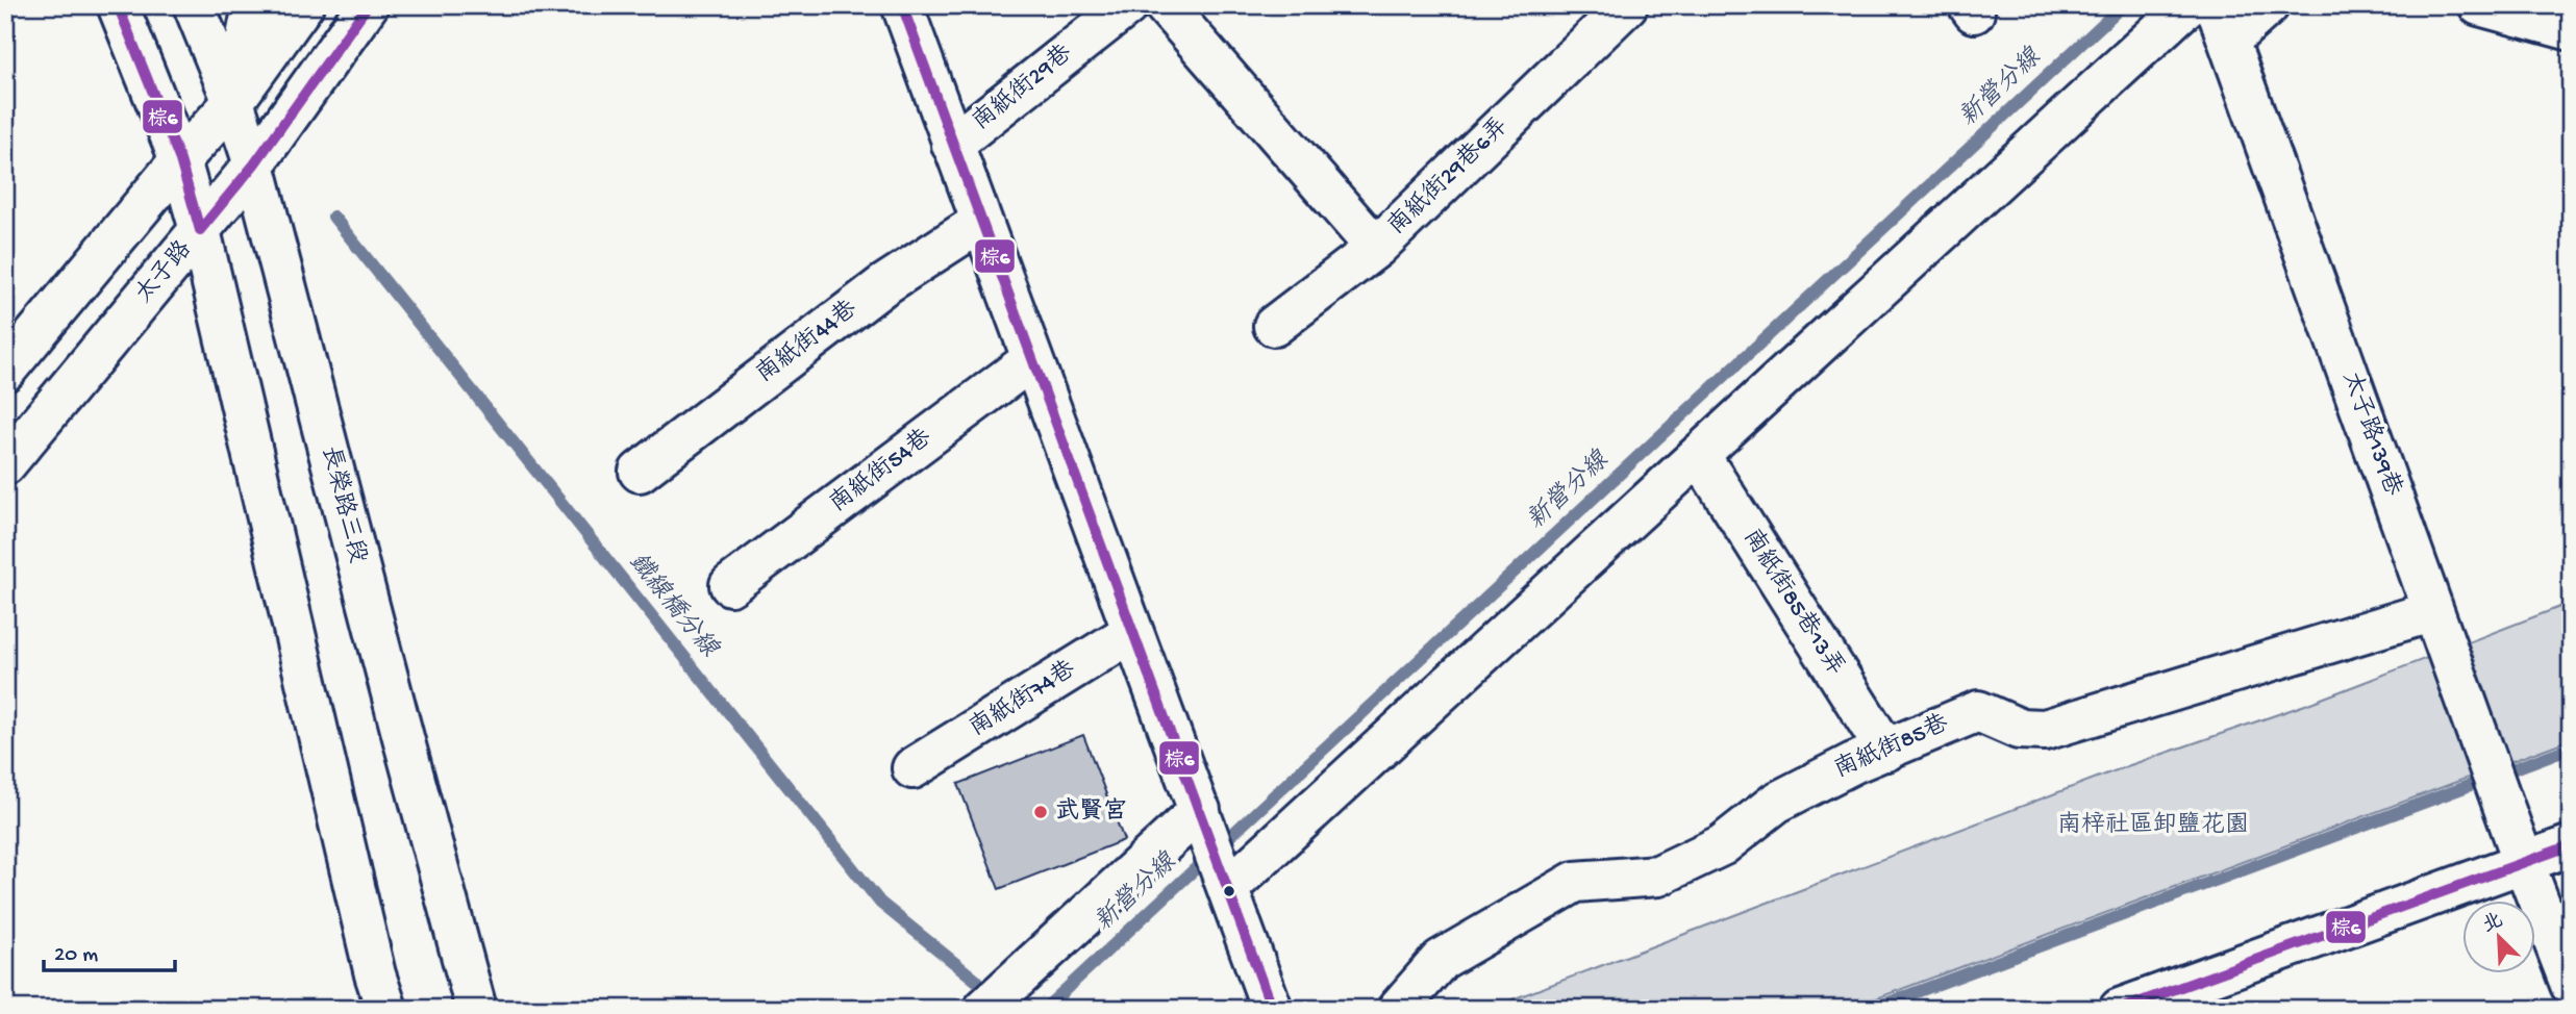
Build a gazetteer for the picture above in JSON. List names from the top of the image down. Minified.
{"streets":{"street":["南紙街29巷","南紙街29巷6弄","太子路","南紙街44巷","太子路139巷","南紙街54巷","長榮路三段","南紙街85巷13弄","南紙街74巷","南紙街85巷"]},"crossings":[["太子路","長榮路三段"],["太子路139巷","南紙街85巷"],["南紙街85巷13弄","南紙街85巷"]],"water":["新營分線","鐵線橋分線"],"parks":["南梓社區卸鹽花園"],"places":["武賢宮"],"lines":["transit line 棕6"],"scale_bar":"20 m","north":"top left"}
